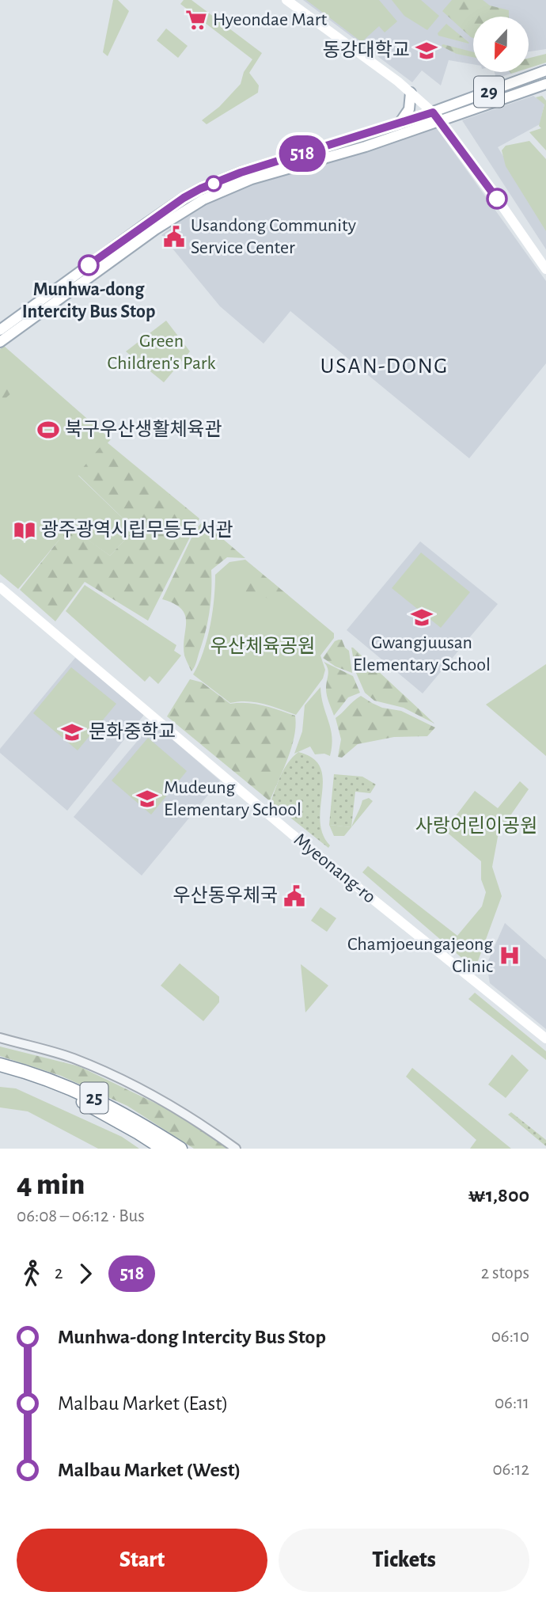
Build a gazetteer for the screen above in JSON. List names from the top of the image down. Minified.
{"streets":{"highway":["25"],"main road":["29","Myeonang-ro"]},"districts":["USAN-DONG"],"parks":["Green Children's Park","우산체육공원","사랑어린이공원"],"places":{"supermarket":["Hyeondae Mart"],"school or university":["동강대학교","Gwangjuusan Elementary School","문화중학교","Mudeung Elementary School"],"public building":["Usandong Community Service Center","우산동우체국"],"other":["Munhwa-dong Intercity Bus Stop"],"sports":["북구우산생활체육관"],"library":["광주광역시립무등도서관"],"hospital":["Chamjoeungajeong Clinic"]},"lines":["bus line 518"],"north":"bottom","page":{"on_map":"518","heading":["4 min","06:08 – 06:12 · Bus","₩1,800"],"legs":["2","518","2 stops"],"list":[{"name":"Munhwa-dong Intercity Bus Stop","value":"06:10"},{"name":"Malbau Market (East)","value":"06:11"},{"name":"Malbau Market (West)","value":"06:12"}],"buttons":["Start","Tickets"]}}
